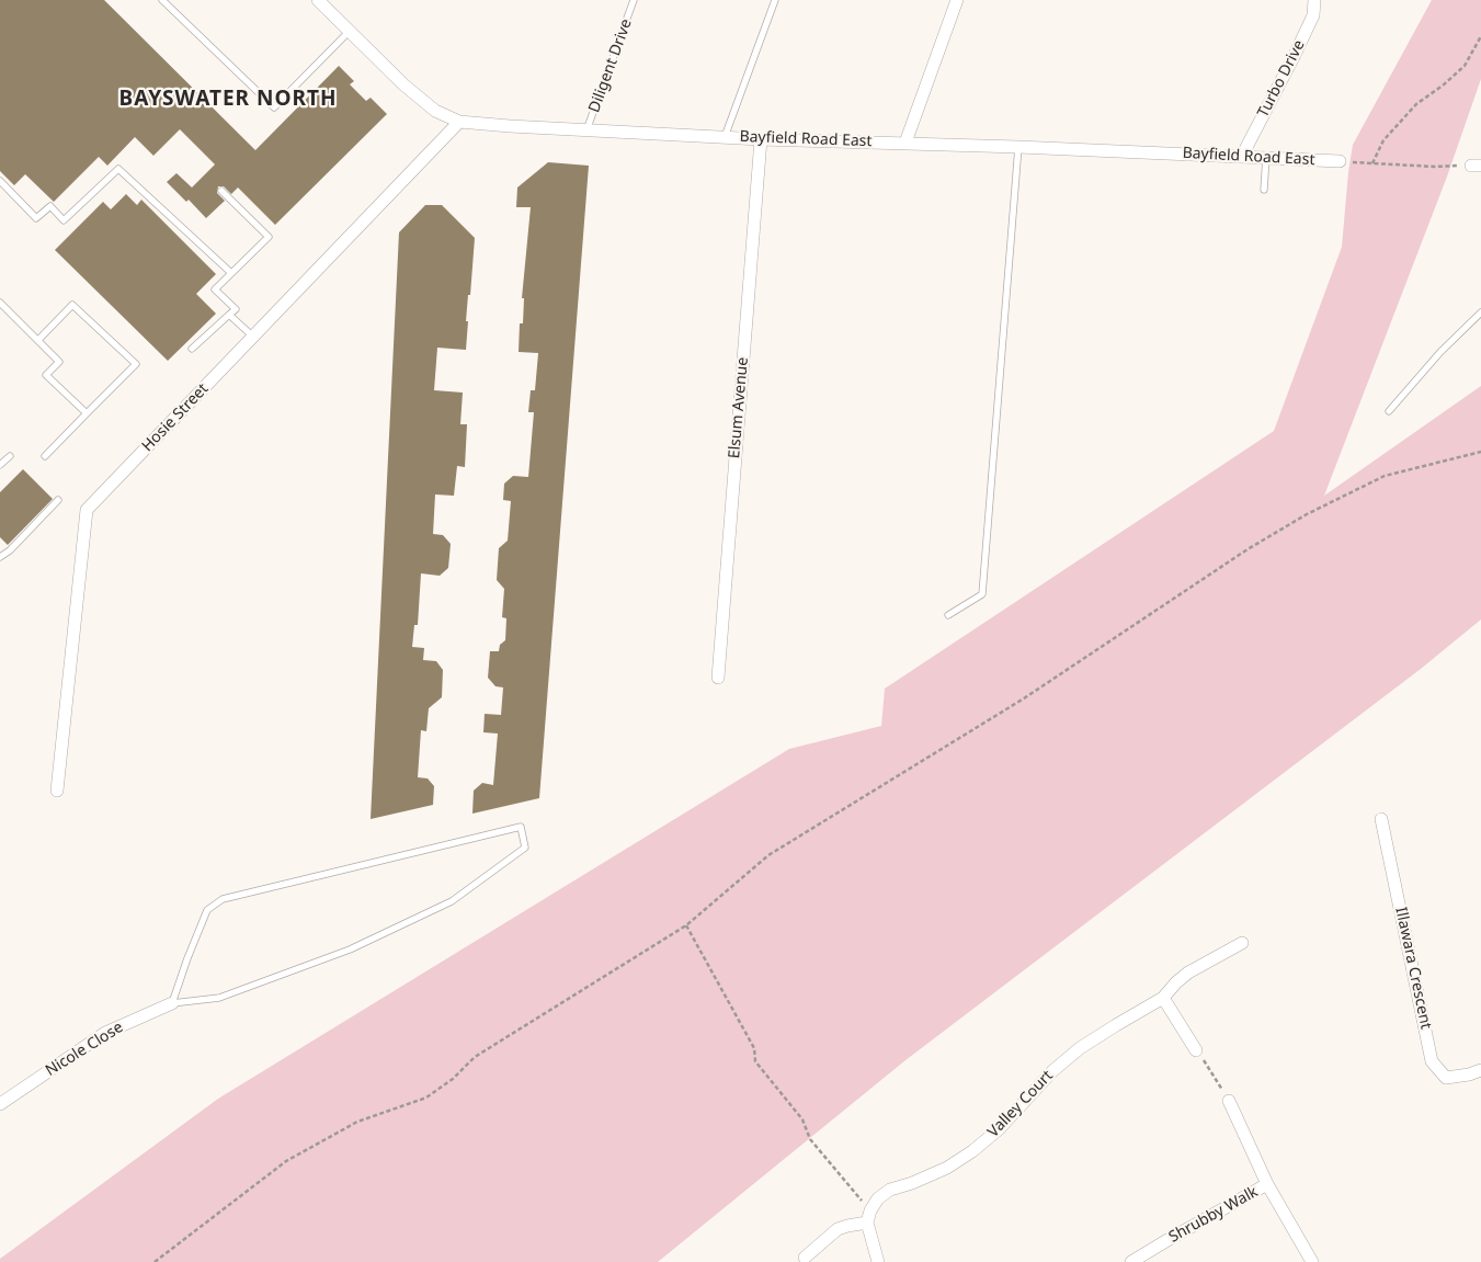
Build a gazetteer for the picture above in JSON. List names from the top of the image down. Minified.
{"streets":{"street":["Turbo Drive","Bayfield Road East","Elsum Avenue","Hosie Street","Illawara Crescent","Nicole Close","Valley Court","Shrubby Walk"],"lane":["Diligent Drive"]},"crossings":[["Diligent Drive","Bayfield Road East"],["Turbo Drive","Bayfield Road East"],["Bayfield Road East","Elsum Avenue"],["Bayfield Road East","Hosie Street"]],"districts":["BAYSWATER NORTH"]}
